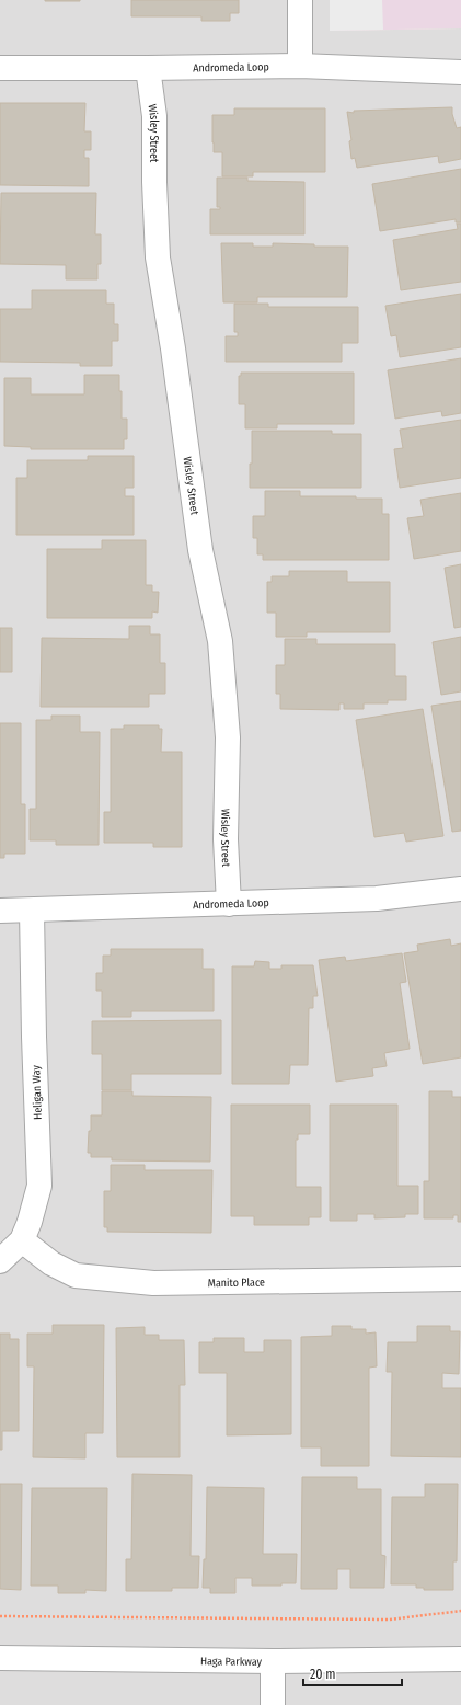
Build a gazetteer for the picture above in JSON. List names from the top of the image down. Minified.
{"streets":{"street":["Andromeda Loop","Wisley Street","Heligan Way","Manito Place","Haga Parkway"]},"crossings":[["Andromeda Loop","Wisley Street"],["Andromeda Loop","Heligan Way"],["Heligan Way","Manito Place"]],"scale_bar":"20 m"}
